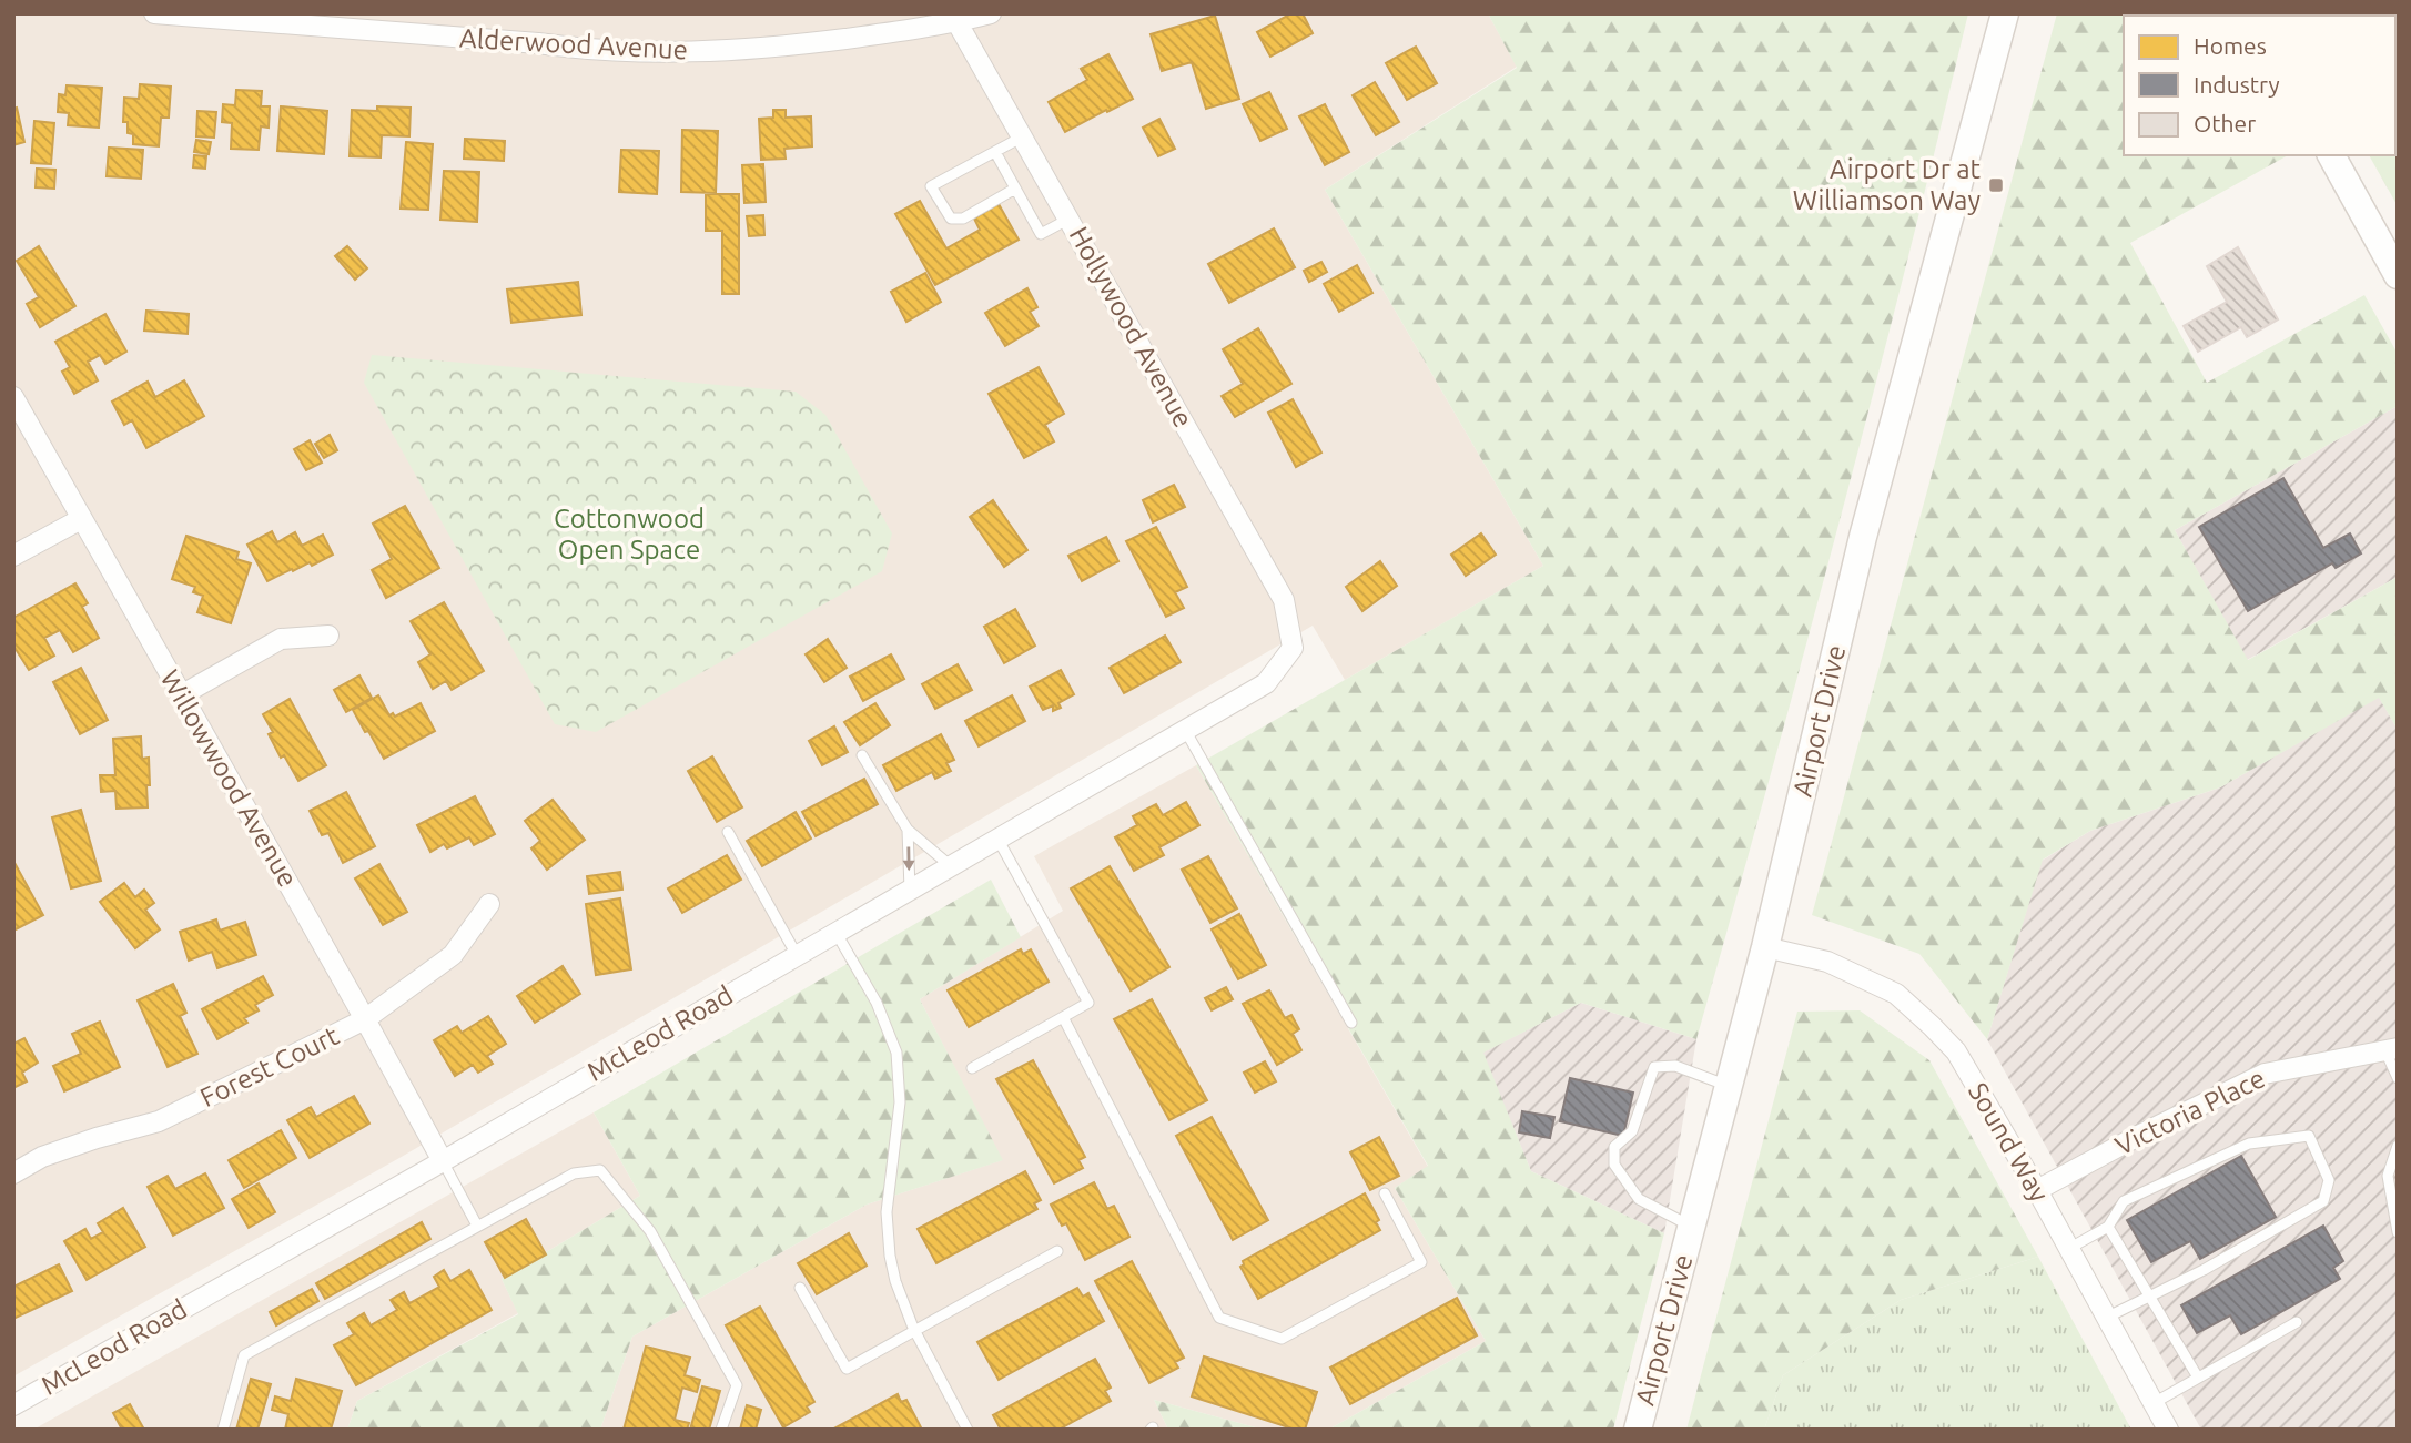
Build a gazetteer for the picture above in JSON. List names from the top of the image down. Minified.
{"streets":{"main road":["Airport Drive"],"street":["Alderwood Avenue","Hollywood Avenue","Willowwood Avenue","McLeod Road","Forest Court","Victoria Place","Sound Way"]},"crossings":[["Alderwood Avenue","Hollywood Avenue"],["Hollywood Avenue","McLeod Road"],["Airport Drive","Sound Way"],["Willowwood Avenue","McLeod Road"],["Willowwood Avenue","Forest Court"],["Victoria Place","Sound Way"]],"parks":["Cottonwood Open Space"],"places":{"transit":["Airport Dr at Williamson Way"]},"legend":["Homes","Industry","Other"]}
